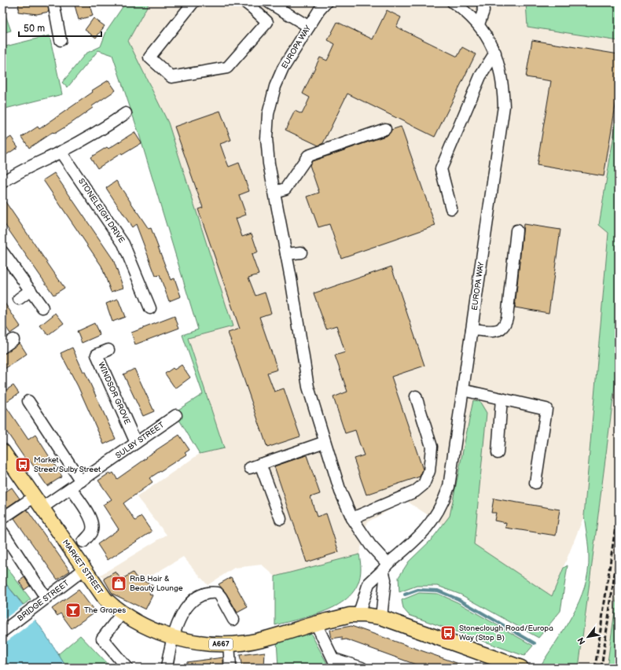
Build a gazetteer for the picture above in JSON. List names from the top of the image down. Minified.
{"streets":{"main road":["MARKET STREET","A667"],"street":["EUROPA WAY","STONELEIGH DRIVE","WINDSOR GROVE","SULBY STREET","BRIDGE STREET"]},"crossings":[["EUROPA WAY","MARKET STREET"],["WINDSOR GROVE","SULBY STREET"],["SULBY STREET","MARKET STREET"],["MARKET STREET","BRIDGE STREET"],["MARKET STREET","A667"]],"places":{"bus stop":["Market Street/Sulby Street","Stoneclough Road/Europa Way (Stop B)"],"shop":["RnB Hair & Beauty Lounge"],"bar":["The Grapes"]},"scale_bar":"50 m","north":"bottom left"}
